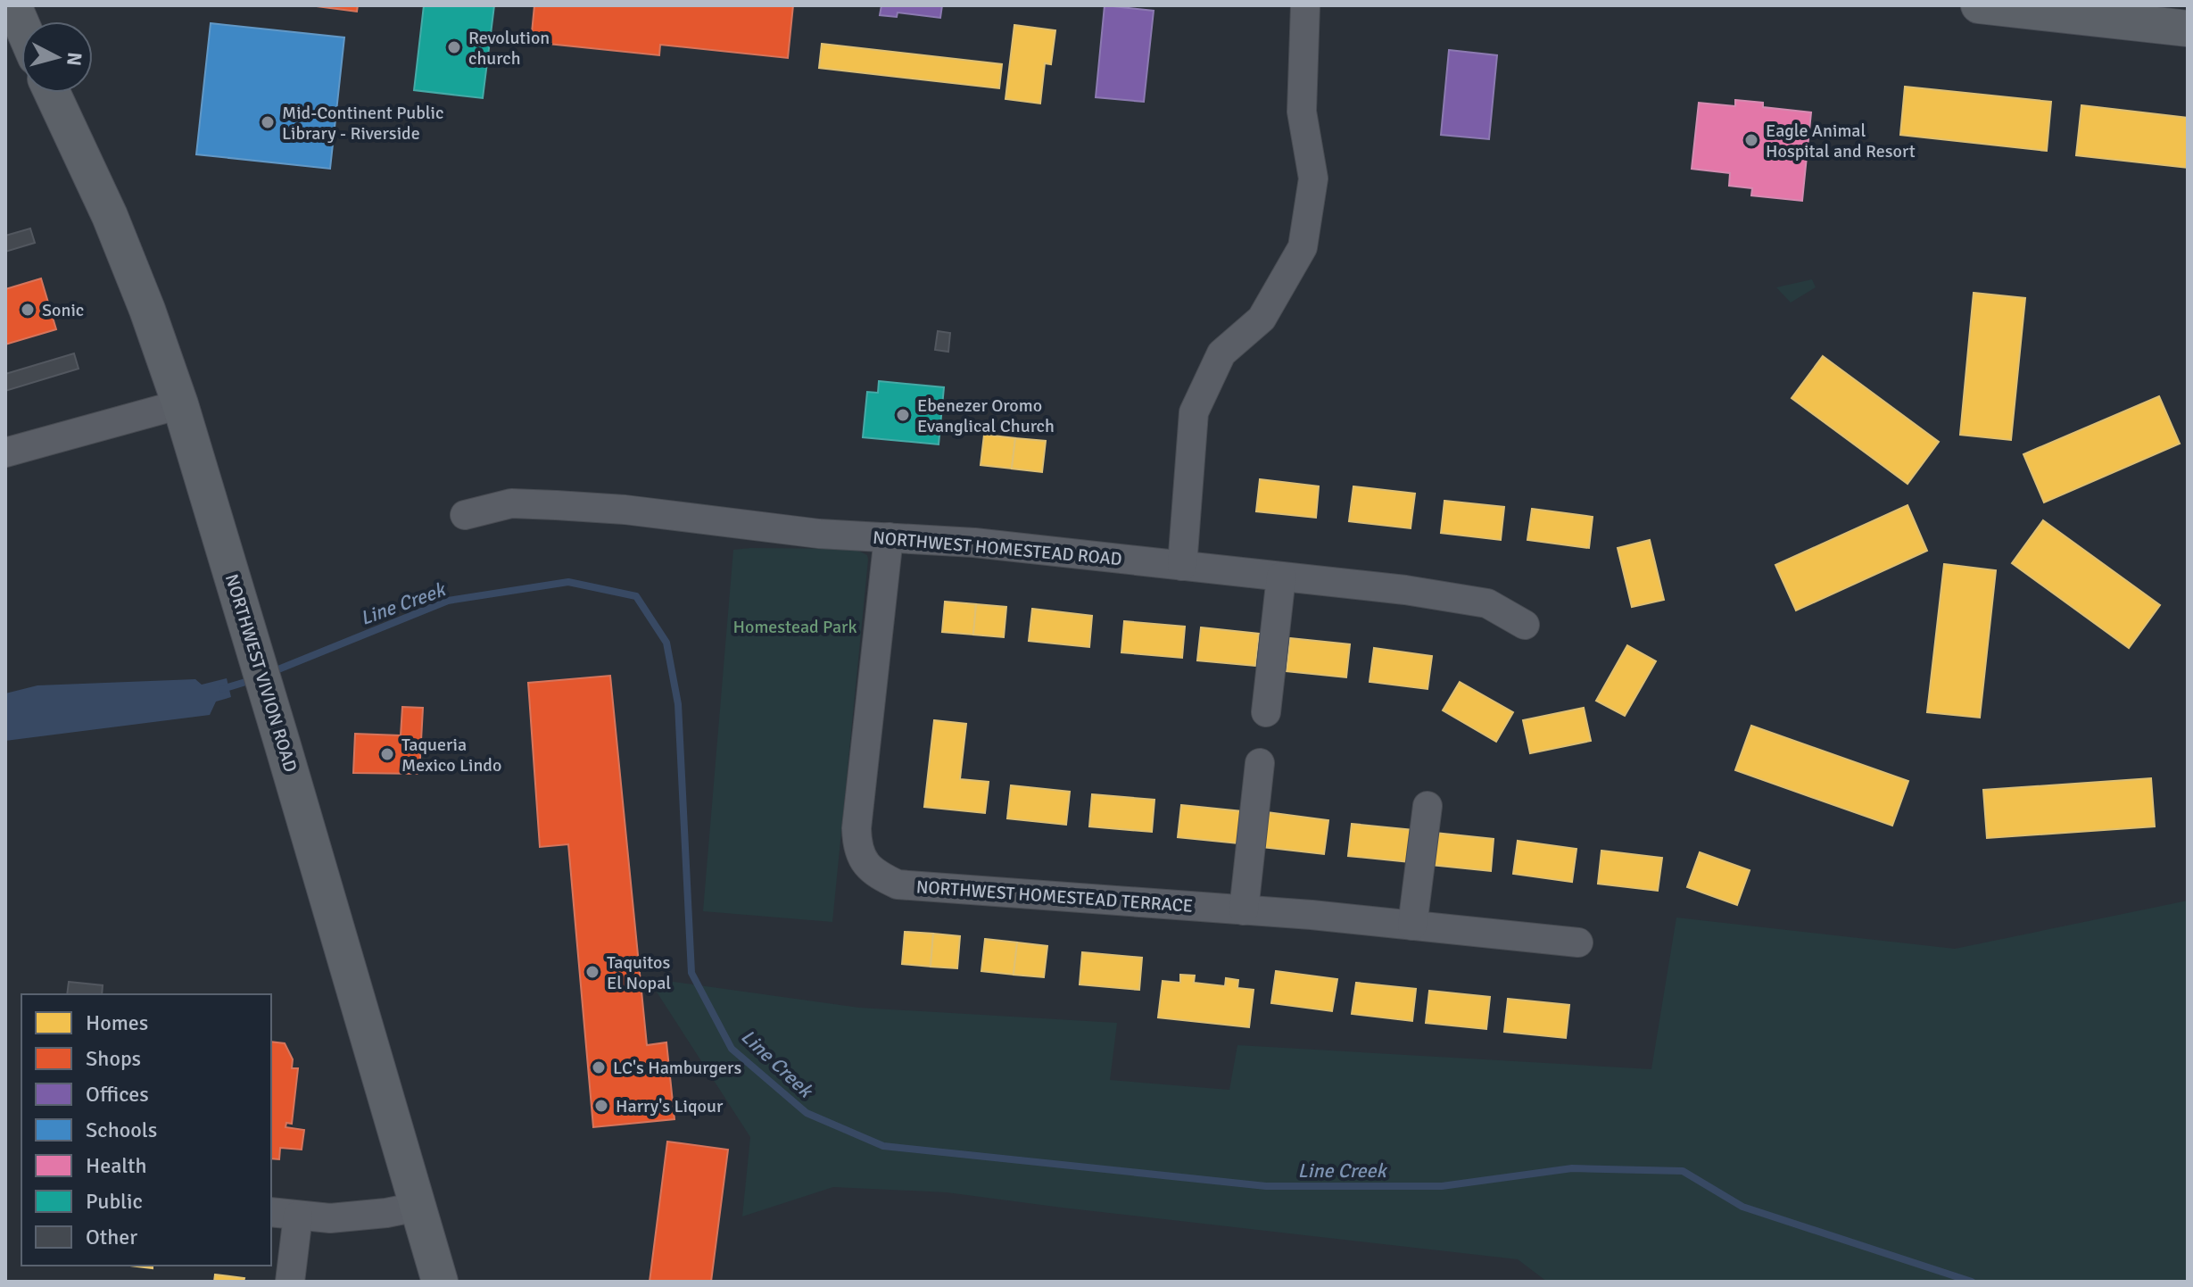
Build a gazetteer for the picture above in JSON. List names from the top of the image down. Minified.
{"streets":{"main road":["NORTHWEST VIVION ROAD"],"street":["NORTHWEST HOMESTEAD ROAD","NORTHWEST HOMESTEAD TERRACE"]},"crossings":[["NORTHWEST HOMESTEAD ROAD","NORTHWEST HOMESTEAD TERRACE"]],"water":["Line Creek"],"parks":["Homestead Park"],"places":["Revolution church","Mid-Continent Public Library - Riverside","Eagle Animal Hospital and Resort","Sonic","Ebenezer Oromo Evanglical Church","Taqueria Mexico Lindo","Taquitos El Nopal","LC's Hamburgers","Harry's Liqour"],"legend":["Homes","Shops","Offices","Schools","Health","Public","Other"],"north":"right"}
